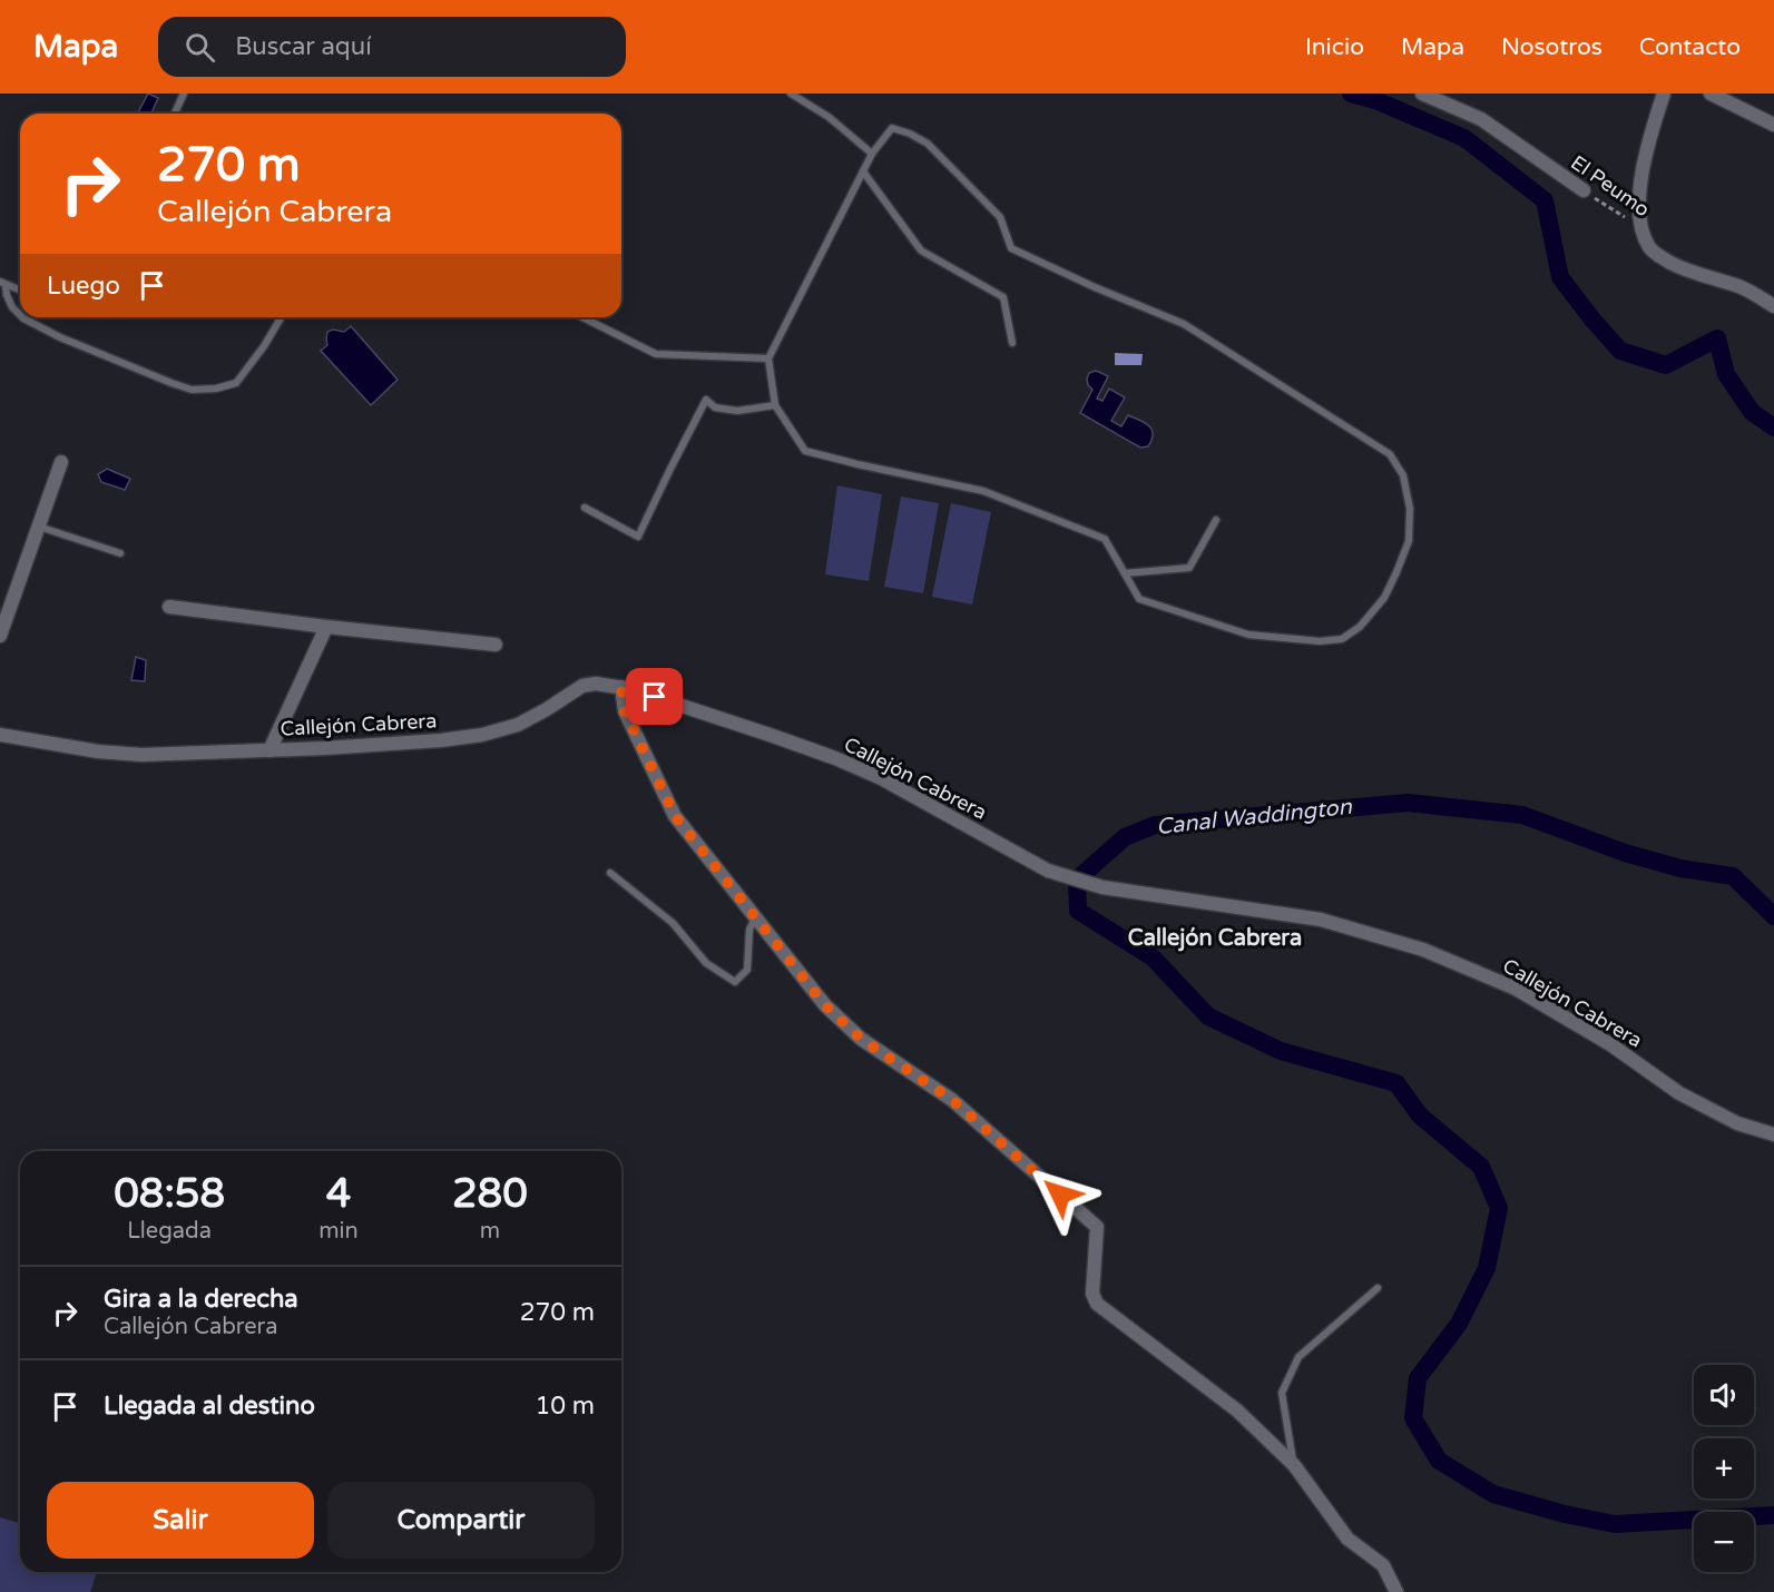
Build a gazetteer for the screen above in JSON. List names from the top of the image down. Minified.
{"streets":{"street":["El Peumo","Callejón Cabrera"]},"districts":["Callejón Cabrera"],"water":["Canal Waddington"],"page":{"header":"Mapa","search":"Buscar aquí","nav":["Inicio","Mapa","Nosotros","Contacto"],"turn":["270 m","Callejón Cabrera"],"then":"Luego","eta":["08:58","Llegada","4","min","280","m"],"list":[{"name":"Gira a la derecha","note":"Callejón Cabrera","value":"270 m"},{"name":"Llegada al destino","value":"10 m"}],"map_buttons":["+","−"],"buttons":["Salir","Compartir"]}}
